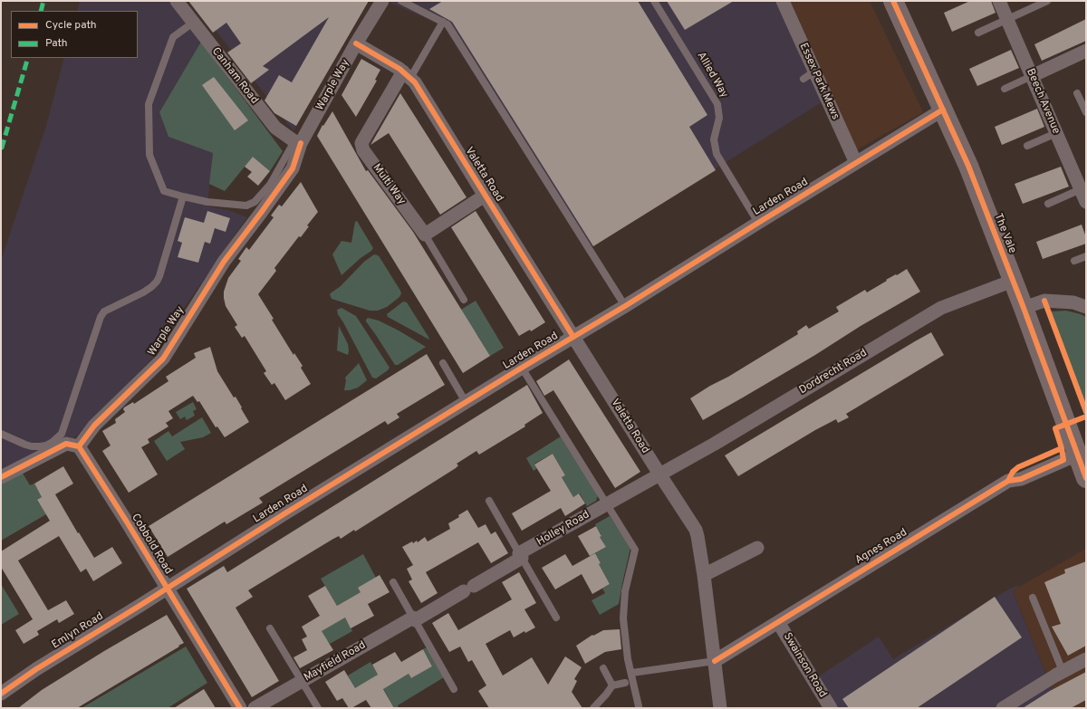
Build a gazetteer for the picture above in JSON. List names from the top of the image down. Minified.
{"streets":{"main road":["The Vale"],"street":["Canham Road","Essex Park Mews","Warple Way","Beech Avenue","Valetta Road","Multi Way","Larden Road","Dordrecht Road","Holley Road","Cobbold Road","Agnes Road","Emlyn Road","Mayfield Road","Swainson Road"],"lane":["Allied Way"]},"crossings":[["Allied Way","Larden Road"],["Canham Road","Warple Way"],["Essex Park Mews","Larden Road"],["Warple Way","Valetta Road"],["Warple Way","Cobbold Road"],["Valetta Road","Multi Way"],["Valetta Road","Larden Road"],["Valetta Road","Dordrecht Road"],["Valetta Road","Holley Road"],["Valetta Road","Agnes Road"],["Larden Road","The Vale"],["Larden Road","Cobbold Road"],["Larden Road","Emlyn Road"],["The Vale","Dordrecht Road"],["The Vale","Agnes Road"],["Dordrecht Road","Holley Road"],["Holley Road","Mayfield Road"],["Cobbold Road","Emlyn Road"],["Agnes Road","Swainson Road"]],"legend":["Cycle path","Path"]}
